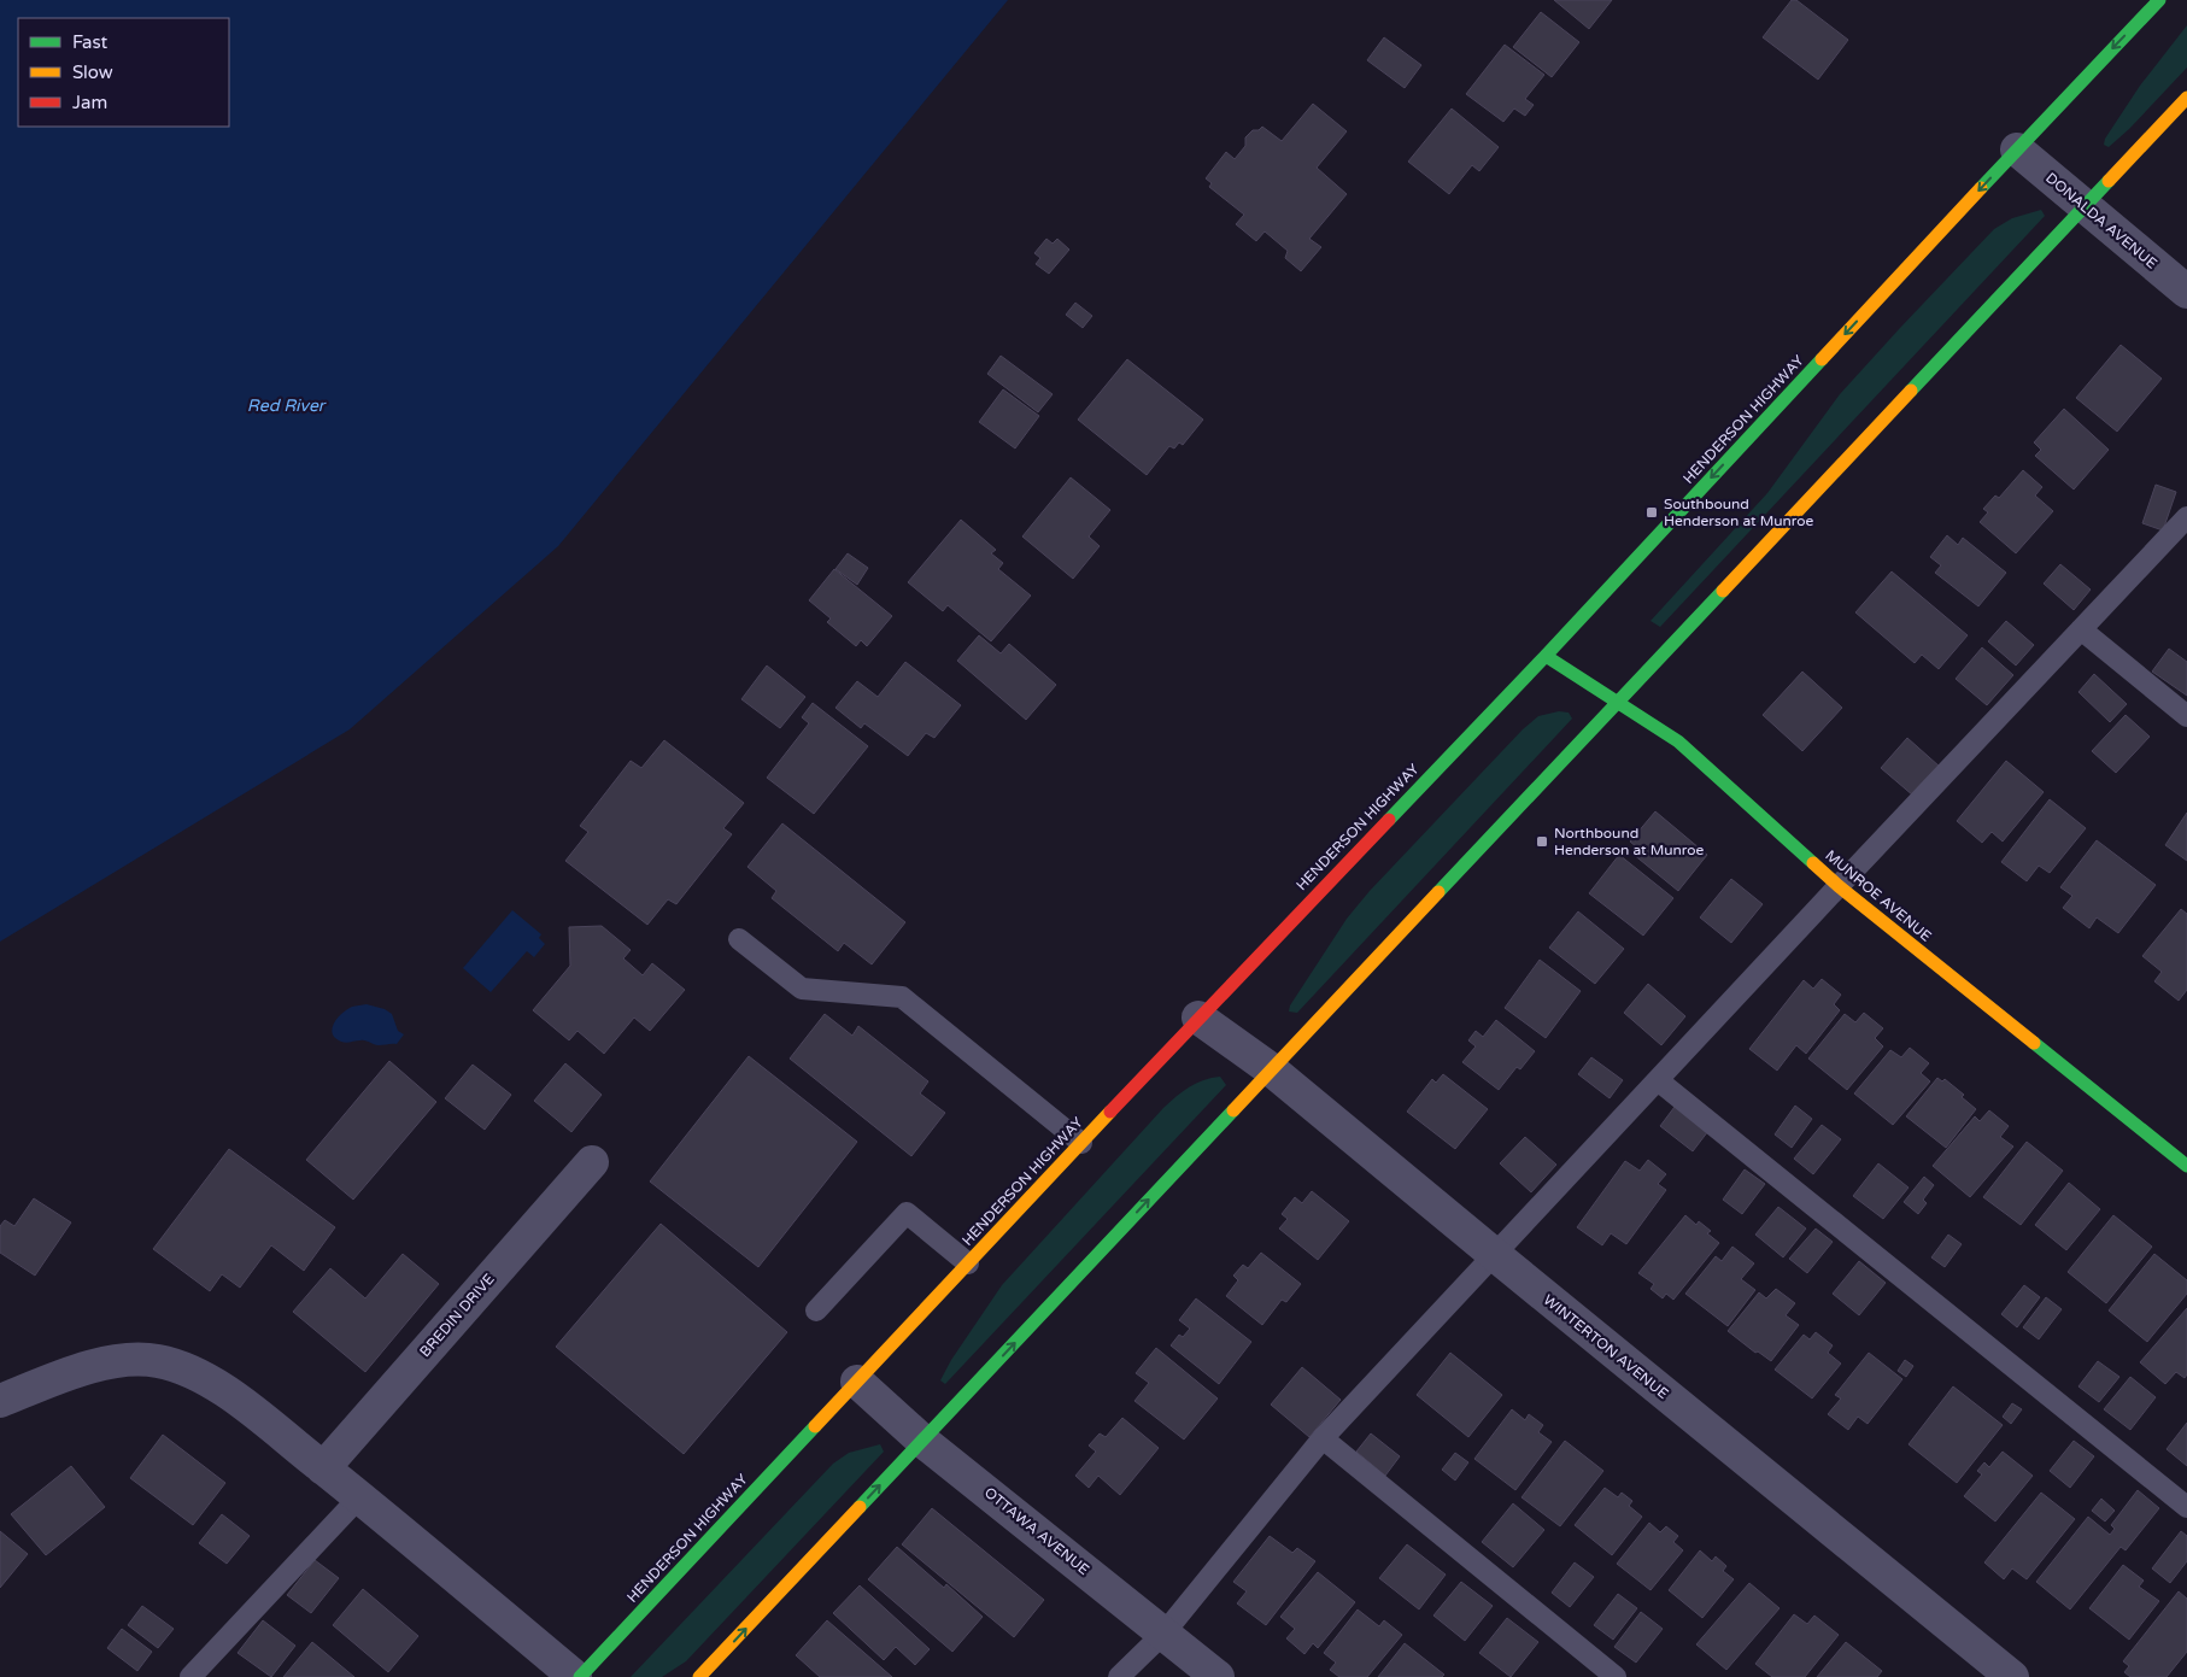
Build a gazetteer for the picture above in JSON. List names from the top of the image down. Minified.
{"streets":{"main road":["HENDERSON HIGHWAY","MUNROE AVENUE"],"street":["DONALDA AVENUE","BREDIN DRIVE","WINTERTON AVENUE","OTTAWA AVENUE"]},"crossings":[["DONALDA AVENUE","HENDERSON HIGHWAY"],["HENDERSON HIGHWAY","MUNROE AVENUE"],["HENDERSON HIGHWAY","WINTERTON AVENUE"],["HENDERSON HIGHWAY","OTTAWA AVENUE"]],"water":["Red River"],"places":{"transit":["Southbound Henderson at Munroe","Northbound Henderson at Munroe"]},"legend":["Fast","Slow","Jam"]}
